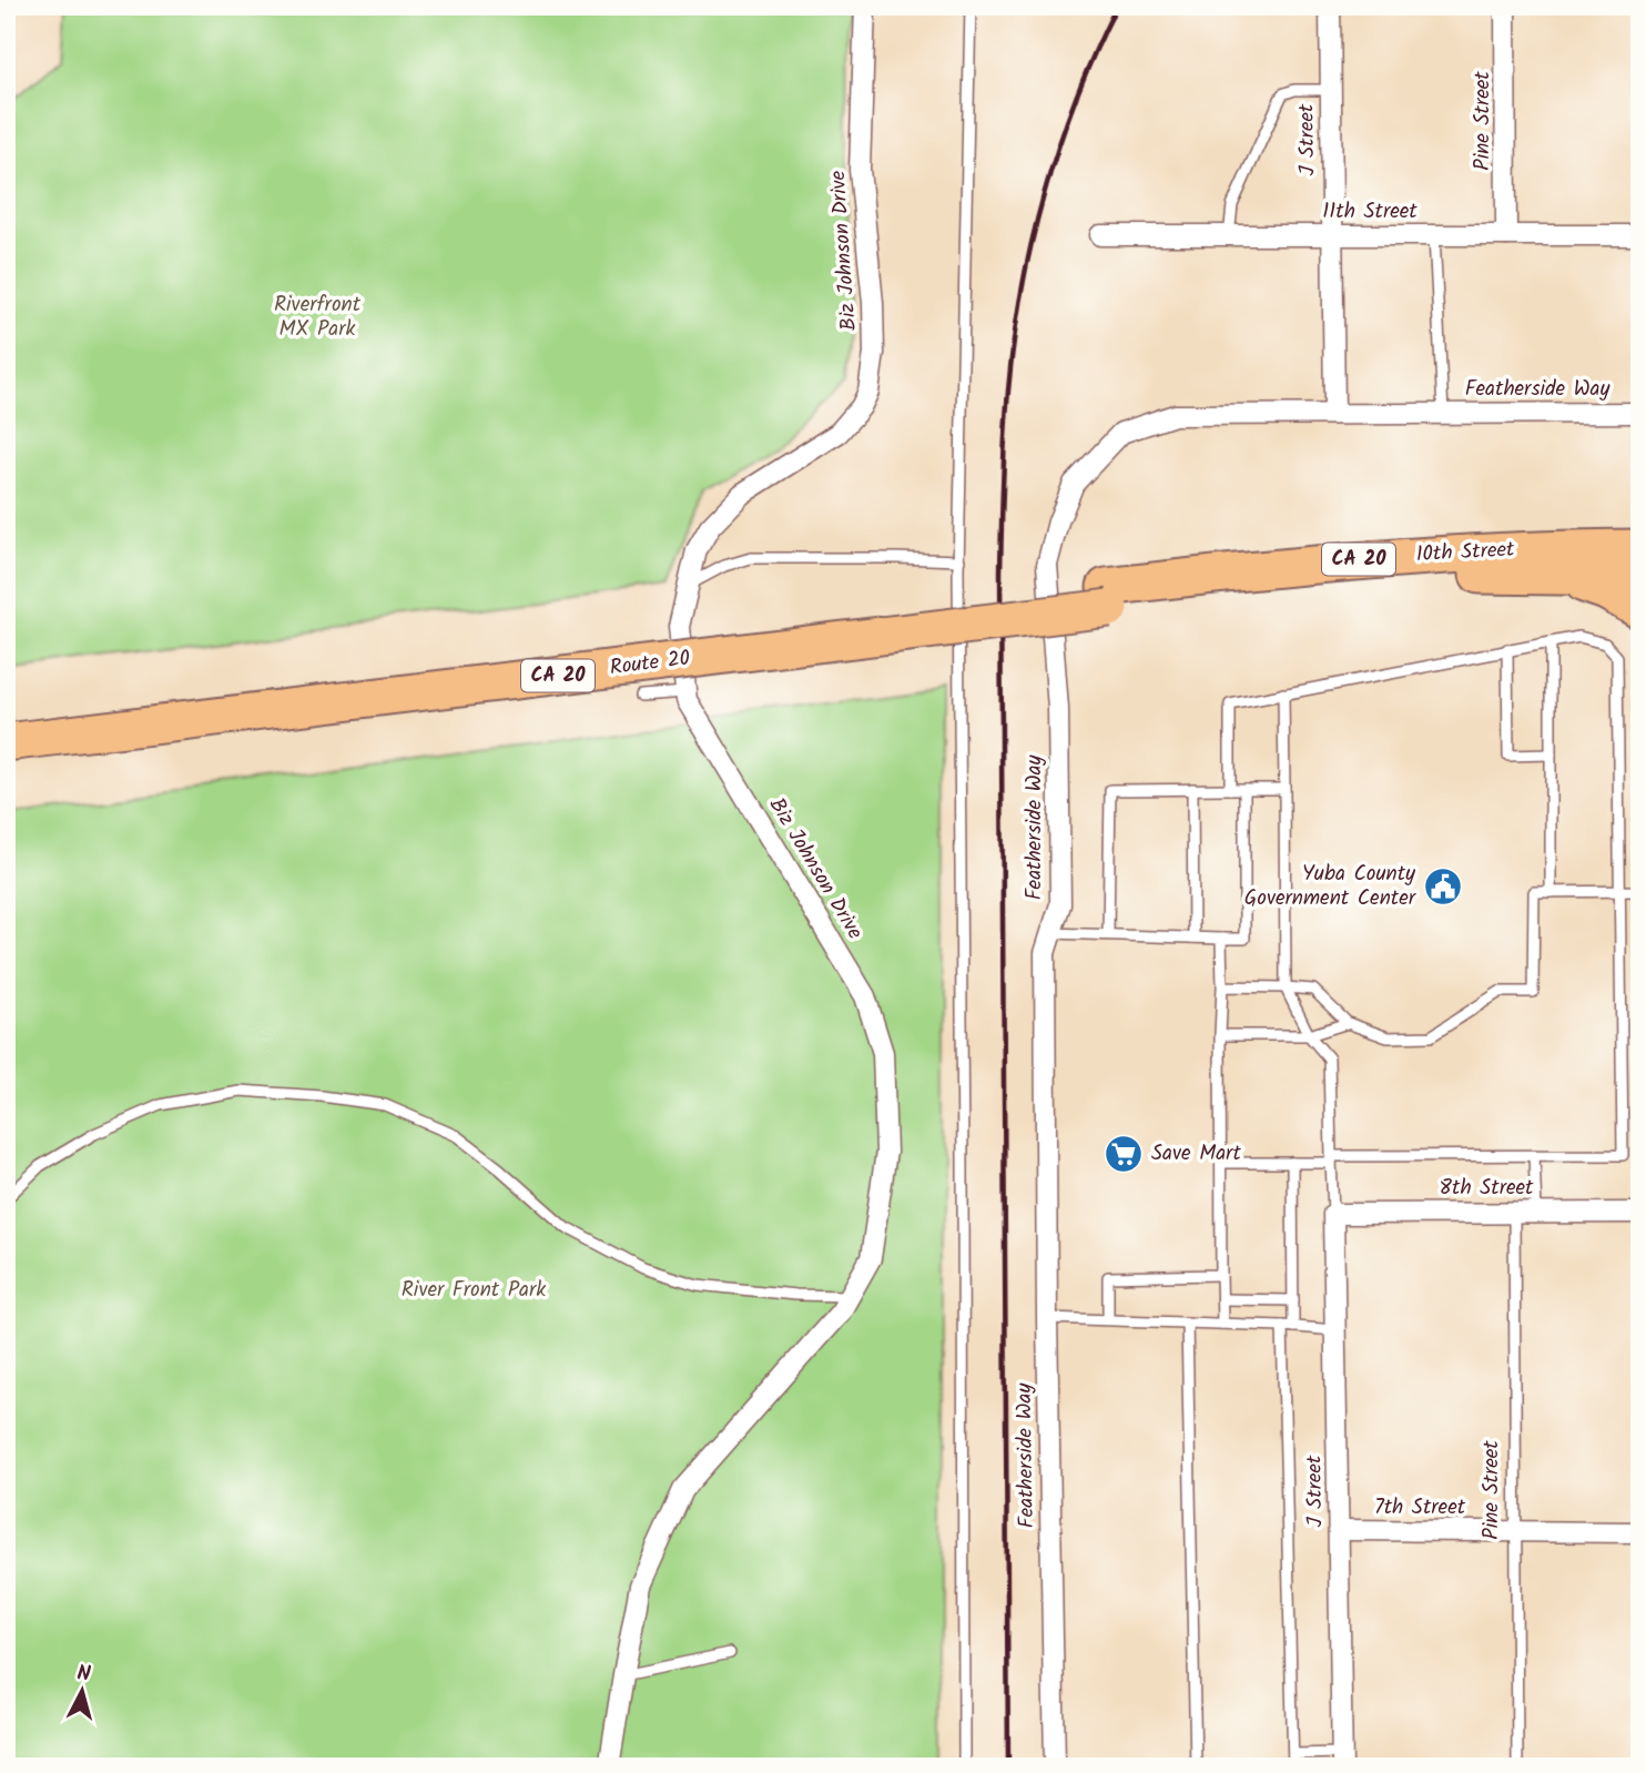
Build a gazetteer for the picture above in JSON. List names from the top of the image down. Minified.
{"streets":{"highway":["10th Street","CA 20","Route 20"],"street":["Pine Street","J Street","11th Street","Biz Johnson Drive","Featherside Way","8th Street","7th Street"]},"crossings":[["Pine Street","11th Street"],["Pine Street","8th Street"],["Pine Street","7th Street"],["J Street","11th Street"],["J Street","Featherside Way"],["J Street","8th Street"],["J Street","7th Street"],["10th Street","Route 20"]],"parks":["Riverfront MX Park","River Front Park"],"places":{"public building":["Yuba County Government Center"],"supermarket":["Save Mart"]},"north":"top"}
